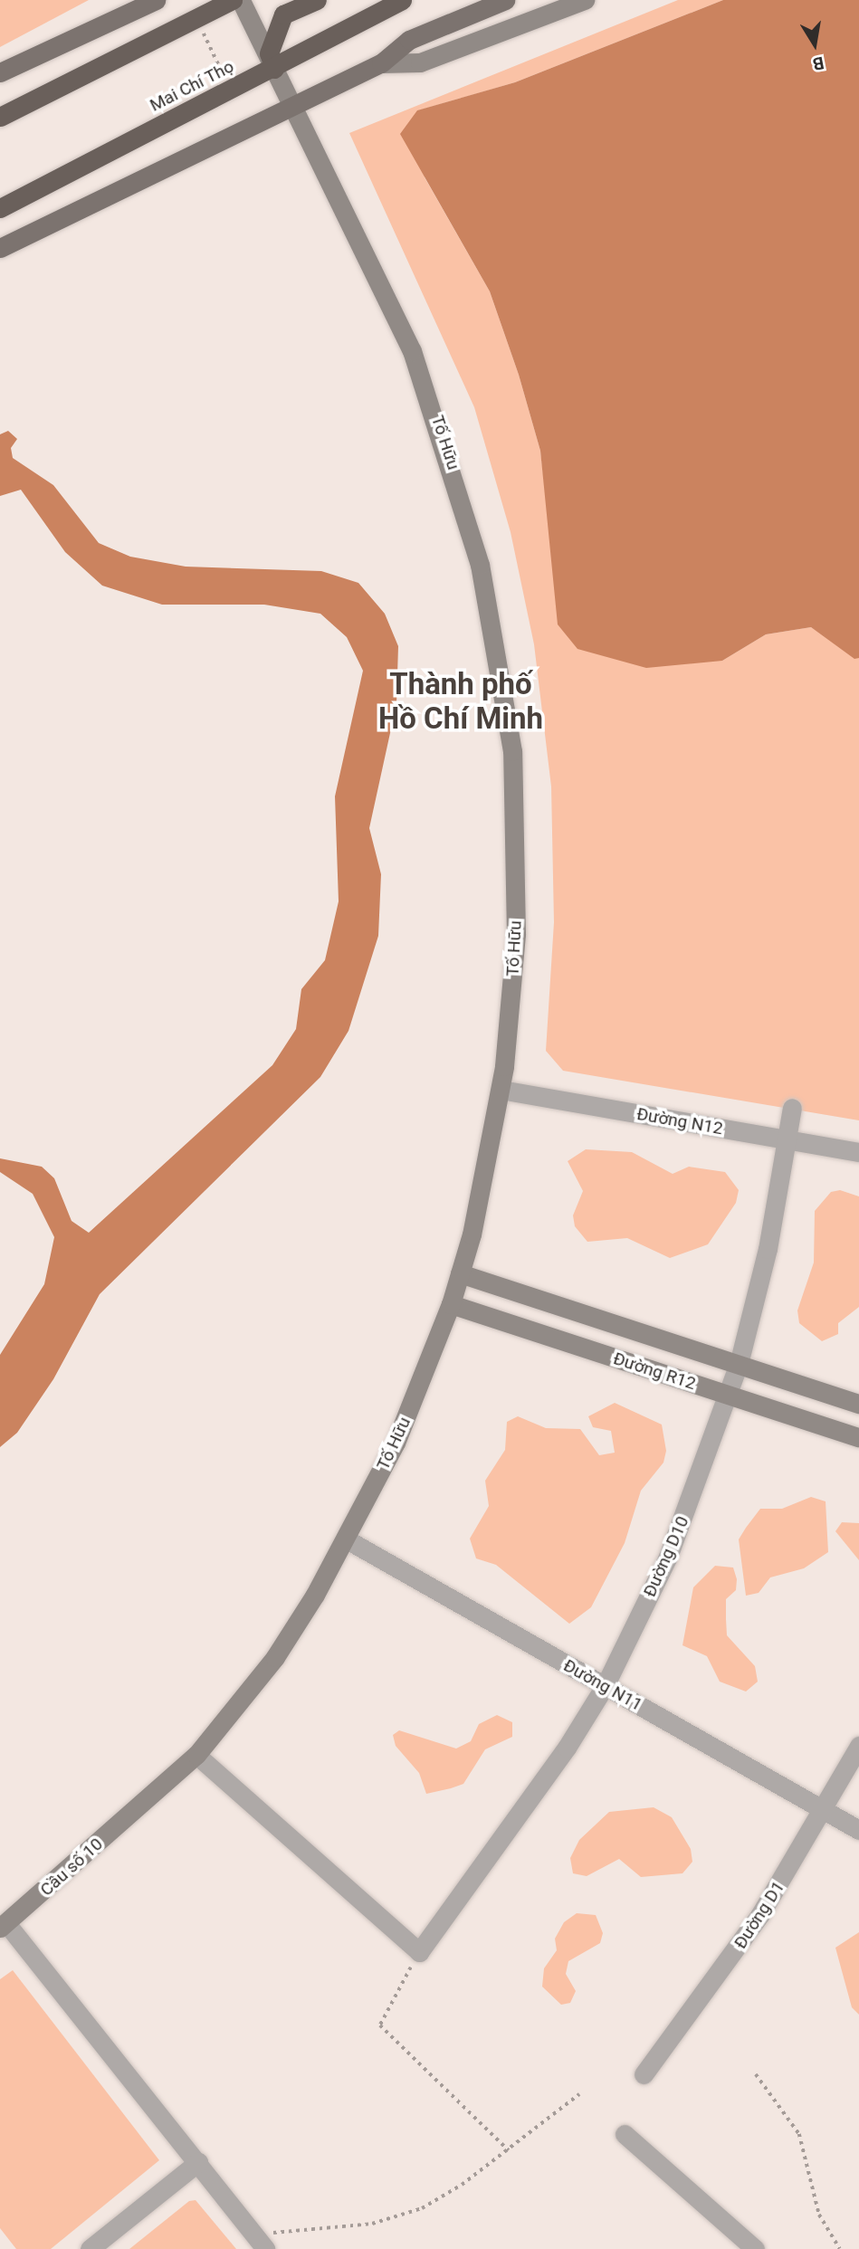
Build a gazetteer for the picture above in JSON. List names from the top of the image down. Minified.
{"streets":{"highway":["Mai Chí Thọ"],"main road":["Tố Hữu","Đường R12","Cầu số 10"],"street":["Đường N12","Đường D10","Đường N11","Đường D1"]},"crossings":[["Mai Chí Thọ","Tố Hữu"],["Tố Hữu","Đường N12"],["Tố Hữu","Đường R12"],["Tố Hữu","Đường N11"],["Tố Hữu","Cầu số 10"],["Đường N12","Đường D10"],["Đường R12","Đường D10"],["Đường D10","Đường N11"],["Đường N11","Đường D1"]],"districts":["Thành phố Hồ Chí Minh"],"north":"bottom"}
